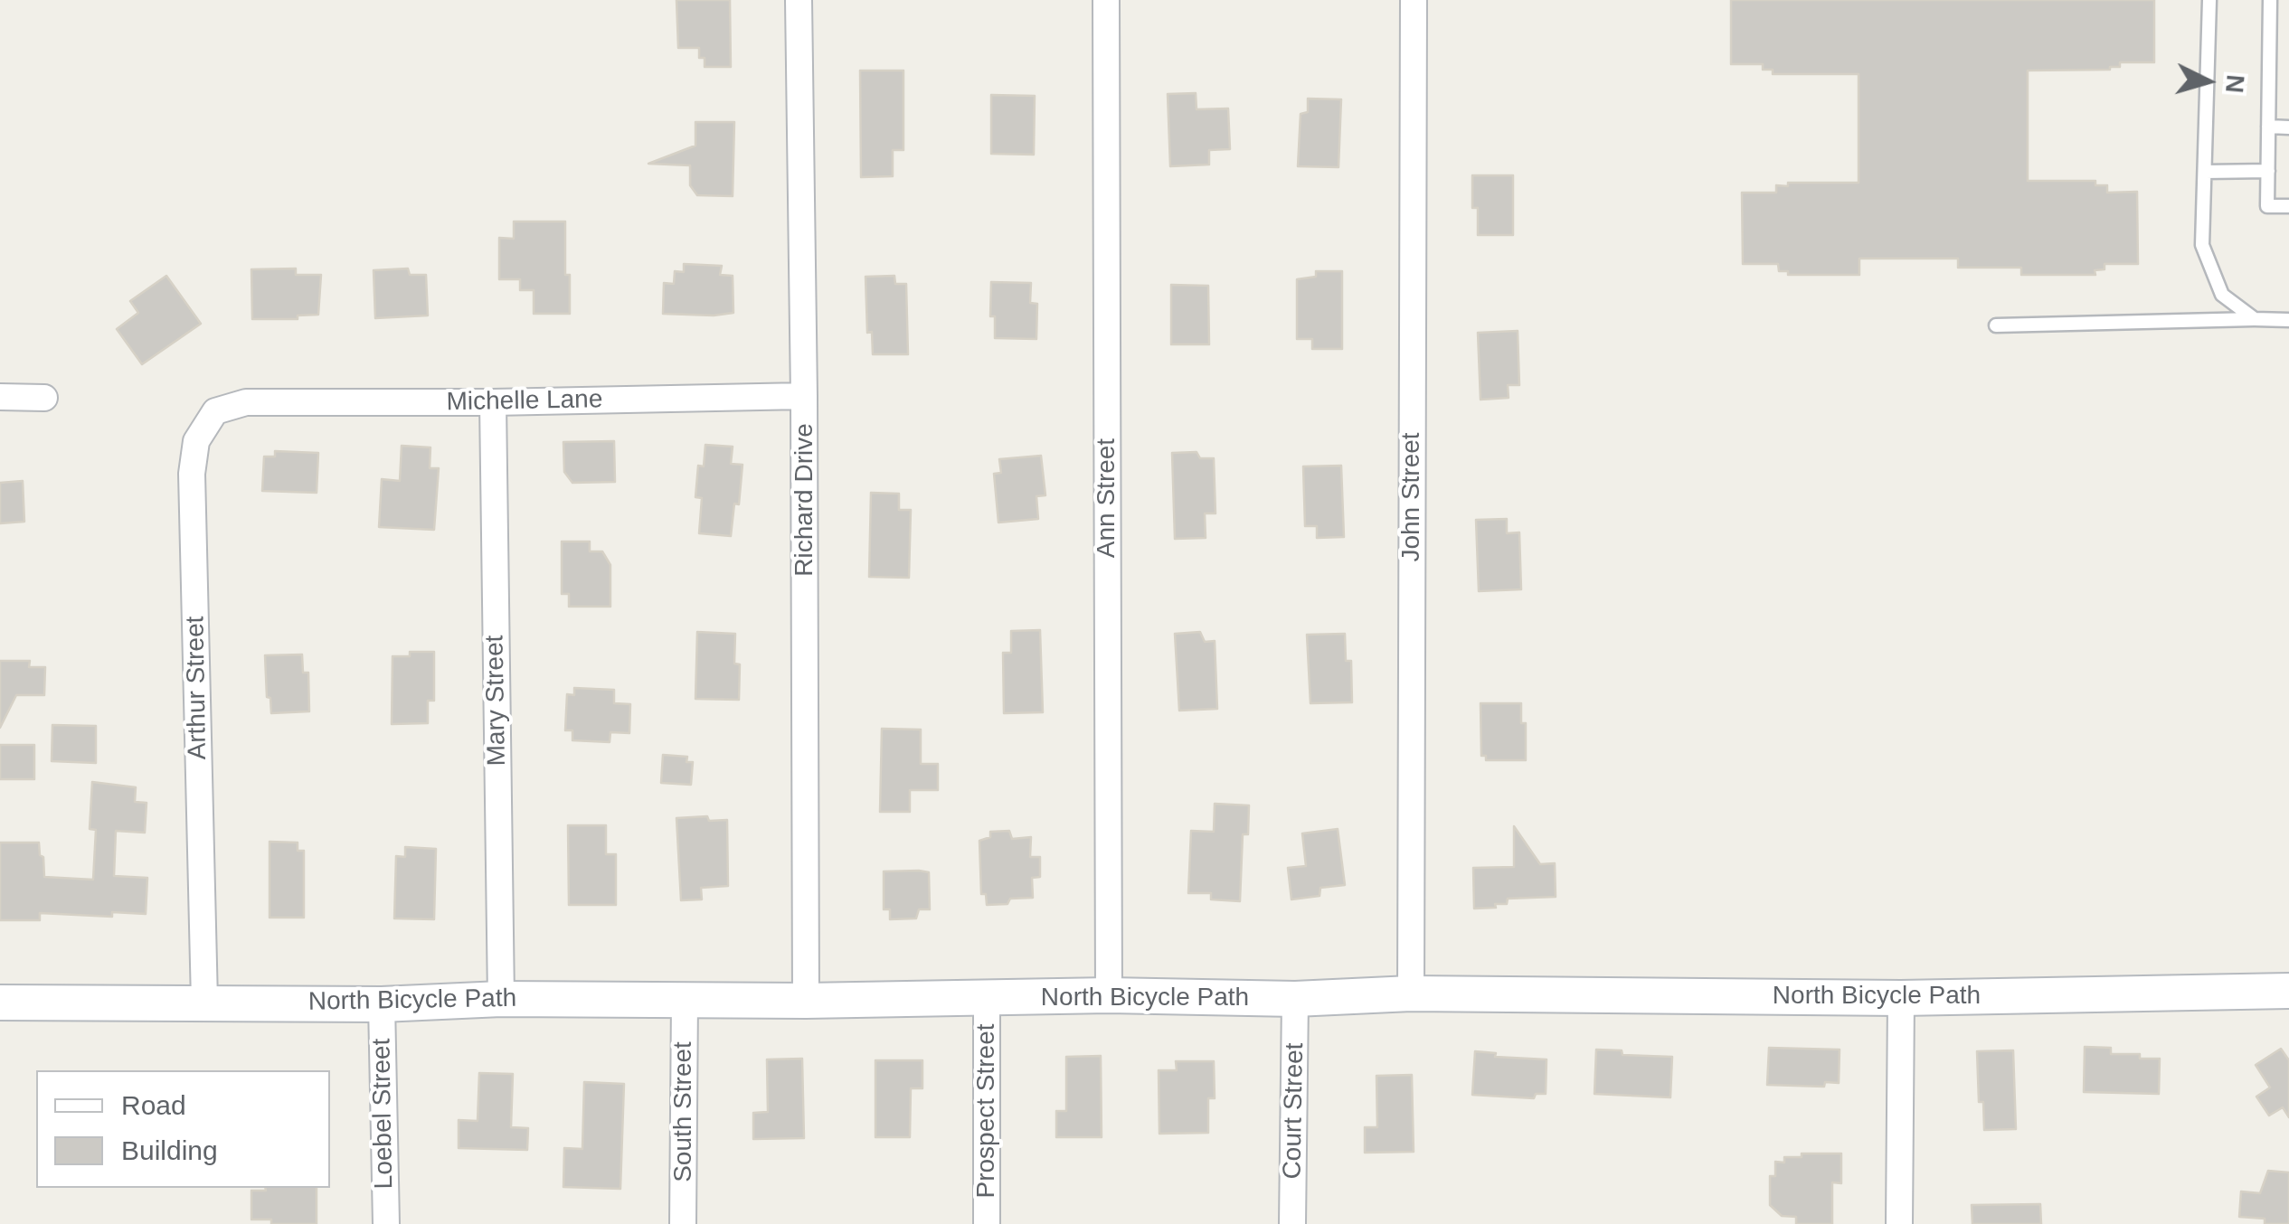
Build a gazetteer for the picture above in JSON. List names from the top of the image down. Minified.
{"streets":{"street":["Michelle Lane","John Street","Ann Street","Richard Drive","Arthur Street","Mary Street","North Bicycle Path","Prospect Street","Court Street","South Street","Loebel Street"]},"crossings":[["Michelle Lane","Richard Drive"],["Michelle Lane","Arthur Street"],["Michelle Lane","Mary Street"],["John Street","North Bicycle Path"],["Ann Street","North Bicycle Path"],["Richard Drive","North Bicycle Path"],["Arthur Street","North Bicycle Path"],["Mary Street","North Bicycle Path"],["North Bicycle Path","Prospect Street"],["North Bicycle Path","Court Street"],["North Bicycle Path","South Street"],["North Bicycle Path","Loebel Street"]],"legend":["Road","Building"],"north":"right"}
